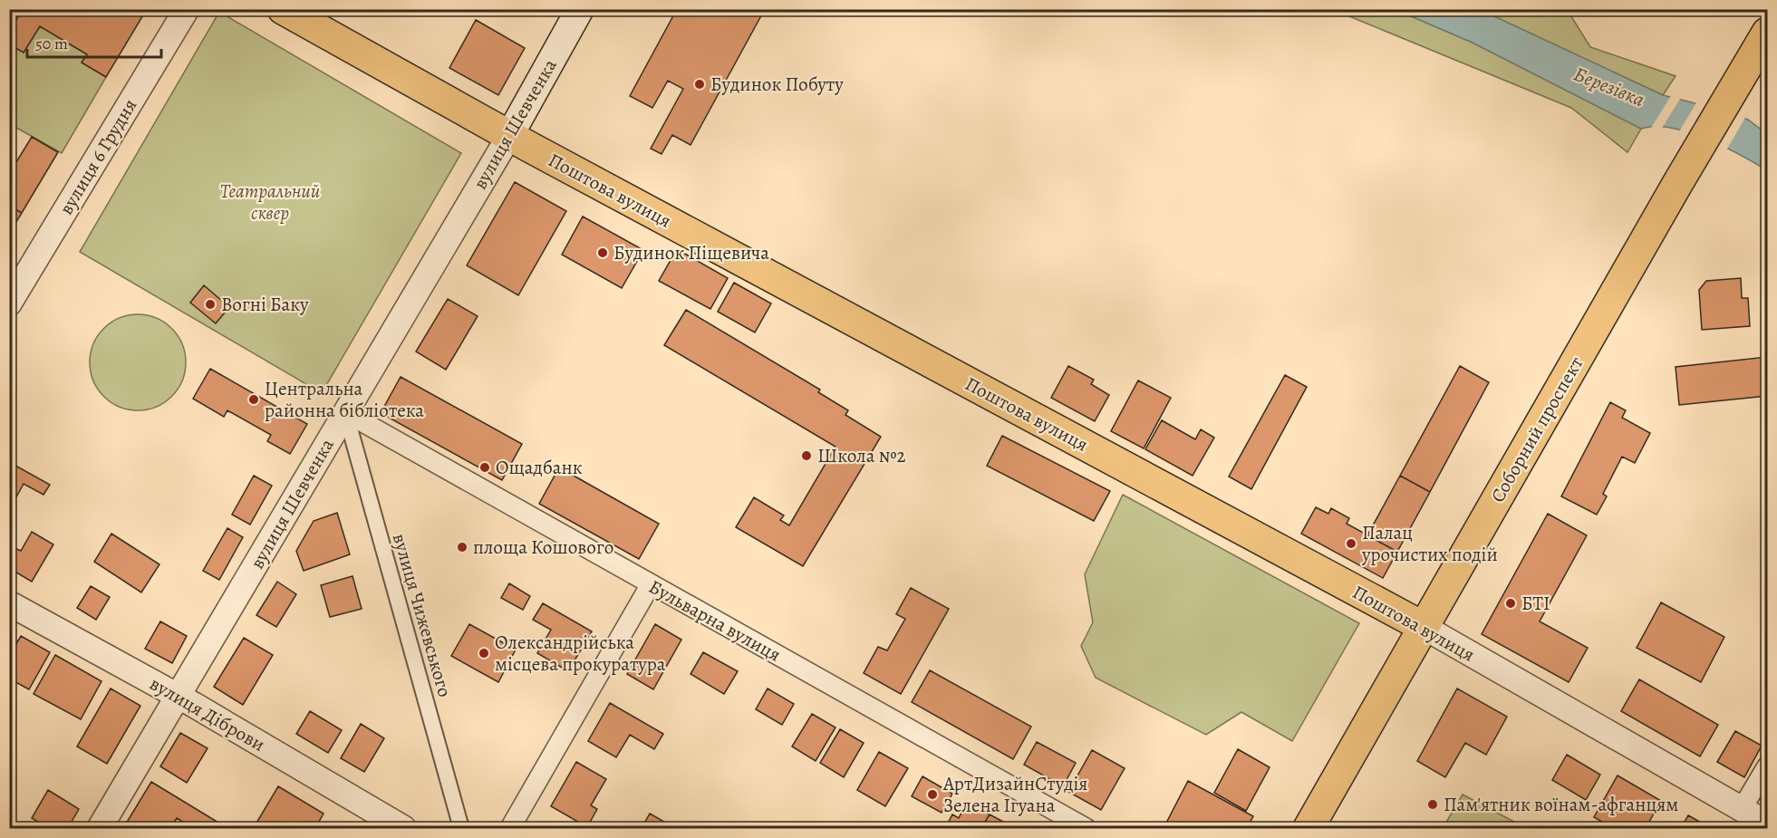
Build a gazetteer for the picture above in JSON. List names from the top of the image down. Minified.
{"streets":{"main road":["вулиця Шевченка","Поштова вулиця","Соборний проспект"],"street":["вулиця 6 Грудня","вулиця Чижевського","Бульварна вулиця","вулиця Діброви"]},"crossings":[["вулиця Шевченка","Поштова вулиця"],["вулиця Шевченка","вулиця Чижевського"],["вулиця Шевченка","Бульварна вулиця"],["вулиця Шевченка","вулиця Діброви"],["Поштова вулиця","Соборний проспект"],["вулиця Чижевського","Бульварна вулиця"]],"water":["Березівка"],"parks":["Театральний сквер"],"places":["Будинок Побуту","Будинок Піщевича","Вогні Баку","Центральна районна бібліотека","Школа №2","Ощадбанк","Палац урочистих подій","площа Кошового","БТІ","Олександрійська місцева прокуратура","АртДизайнСтудія Зелена Ігуана","Пам'ятник воїнам-афганцям"],"scale_bar":"50 m"}
